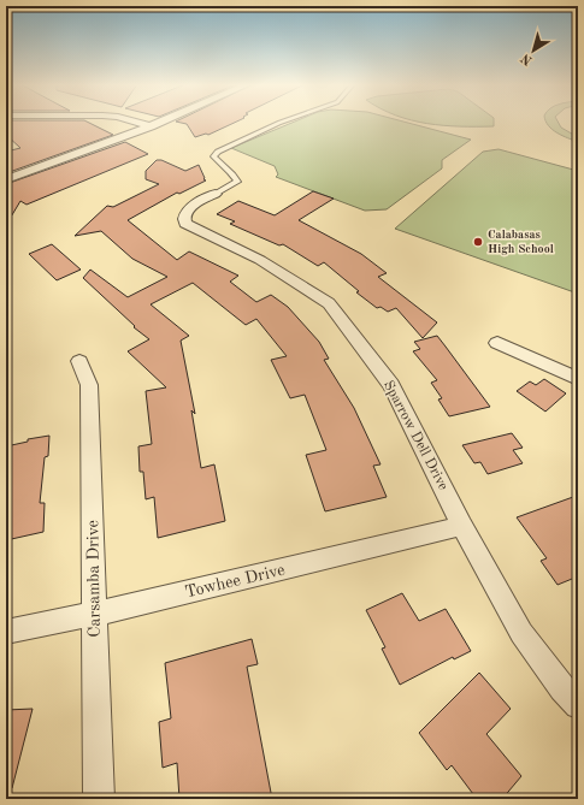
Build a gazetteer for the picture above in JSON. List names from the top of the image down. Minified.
{"streets":{"street":["Sparrow Dell Drive","Carsamba Drive","Towhee Drive"]},"crossings":[["Sparrow Dell Drive","Towhee Drive"],["Carsamba Drive","Towhee Drive"]],"places":["Calabasas High School"],"north":"bottom left"}
